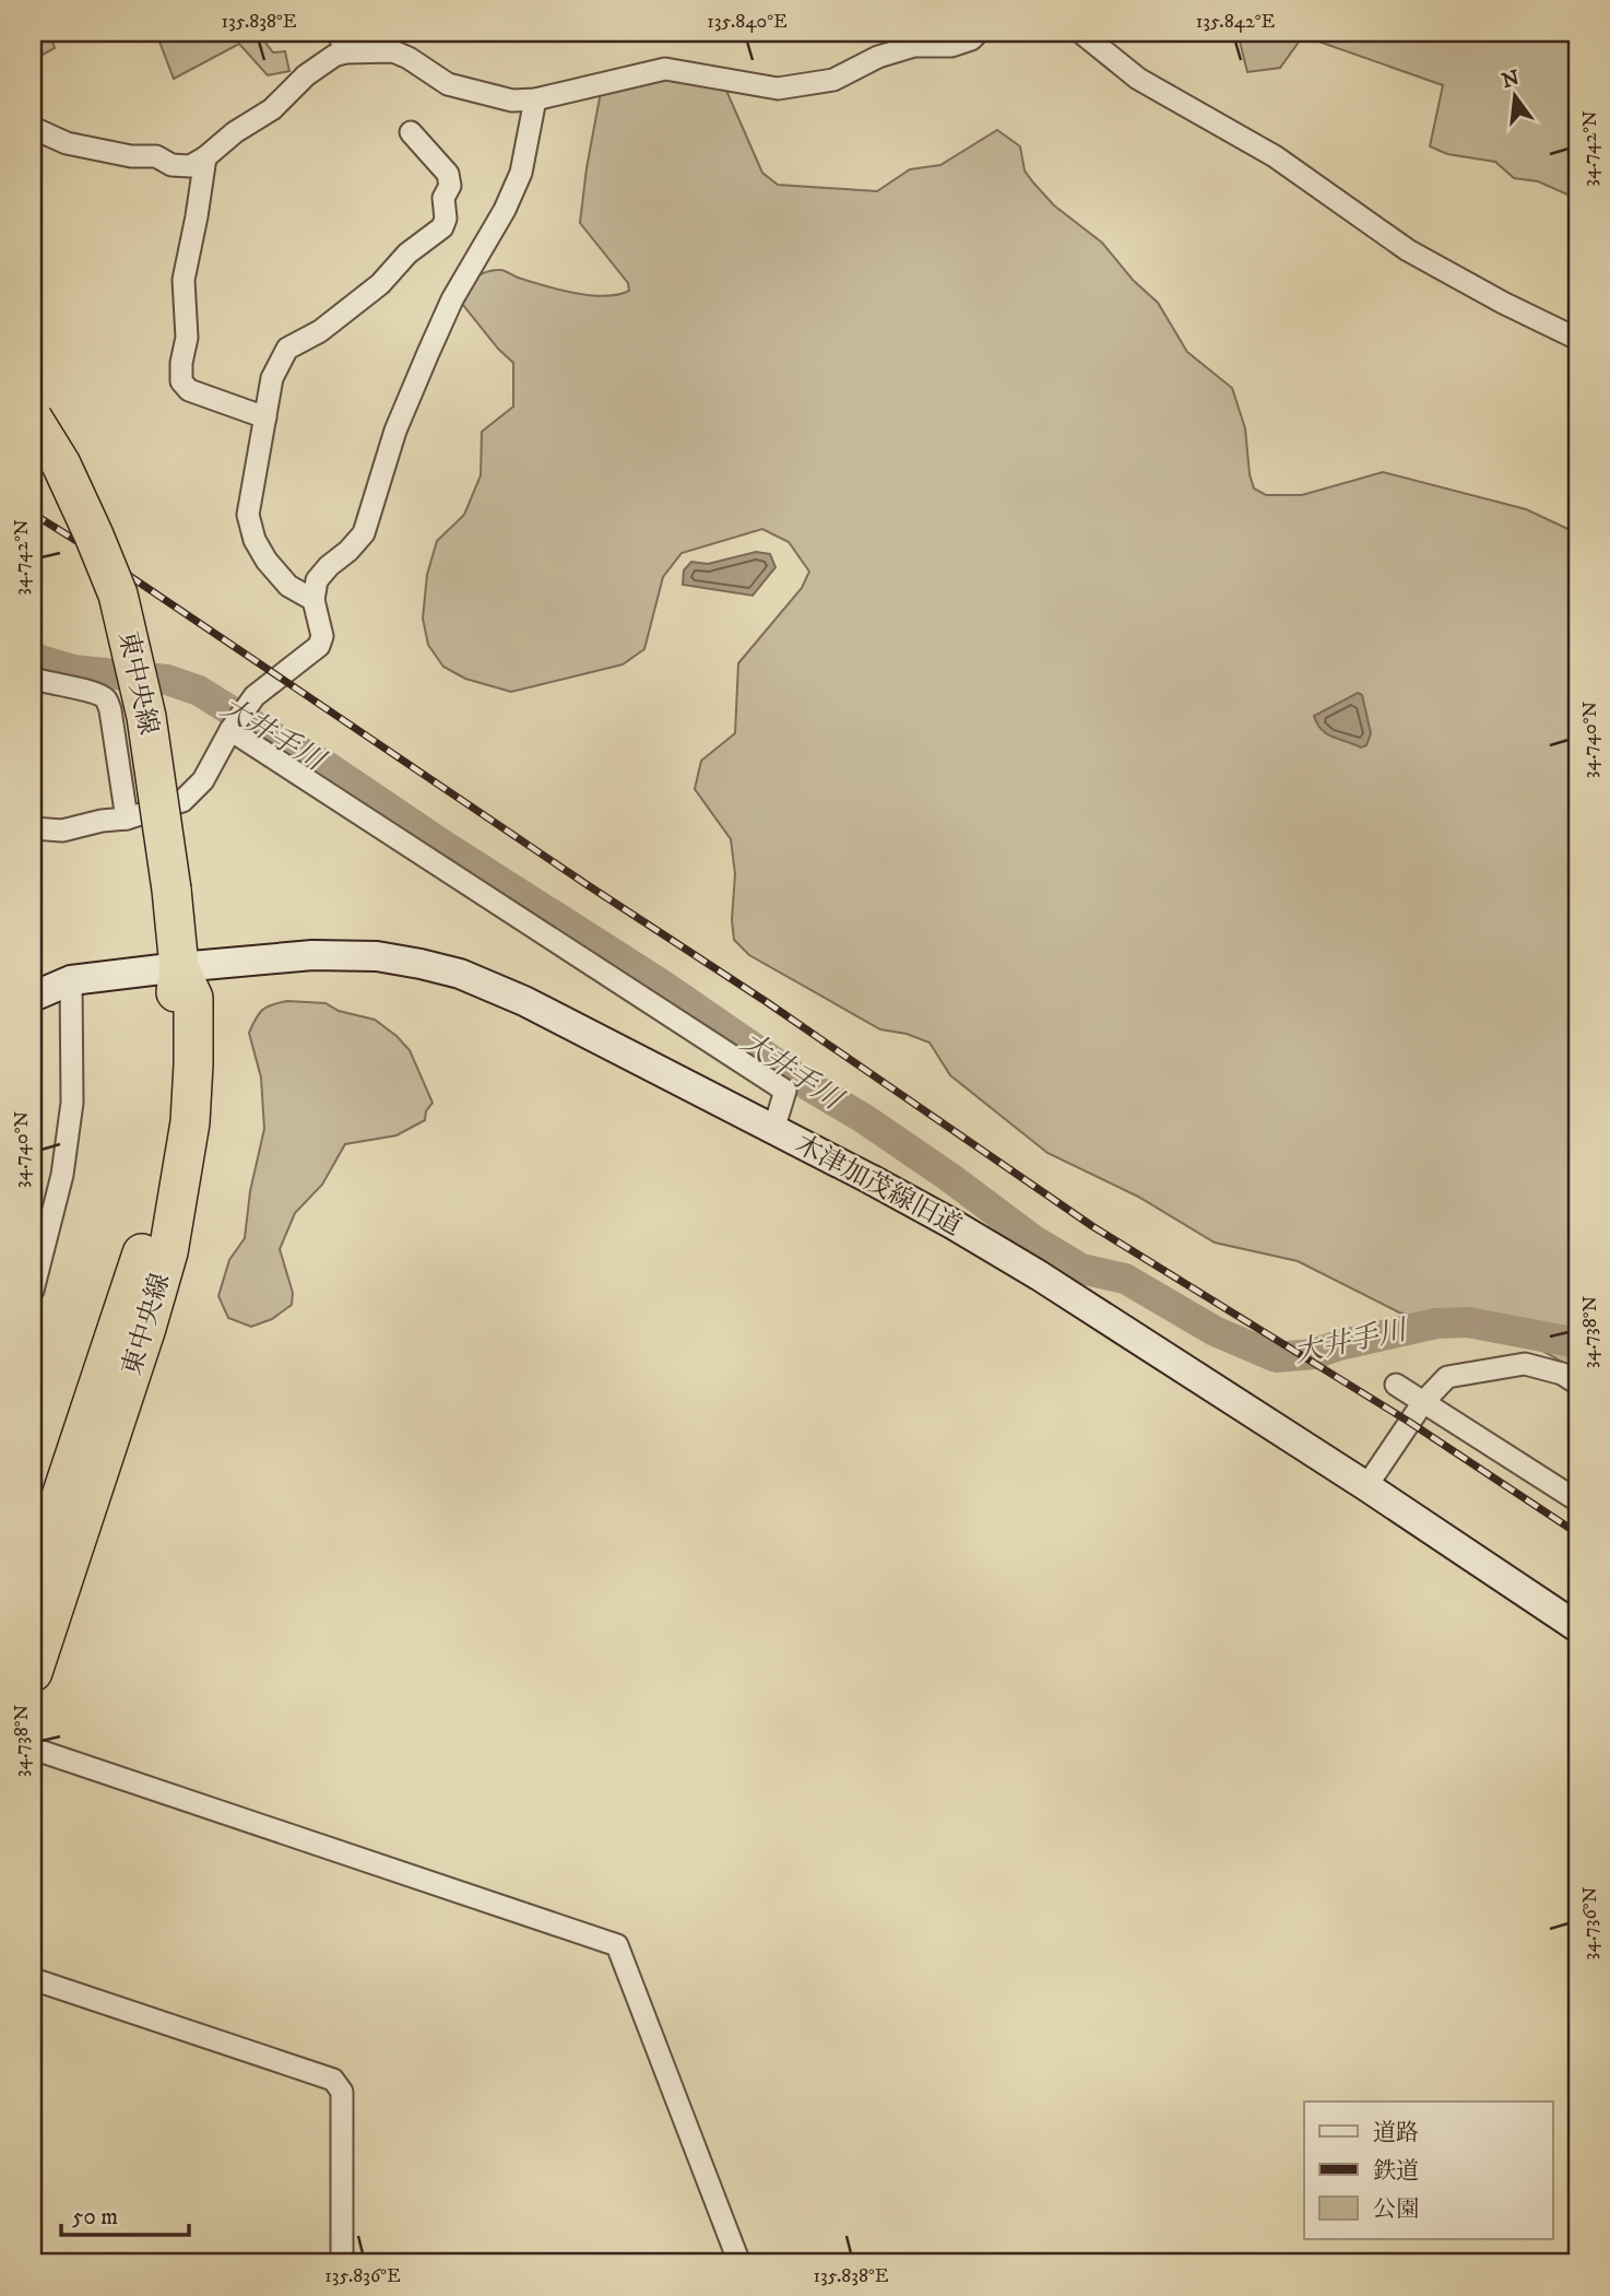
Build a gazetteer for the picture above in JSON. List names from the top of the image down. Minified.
{"streets":{"highway":["東中央線"],"street":["木津加茂線旧道"]},"water":["大井手川"],"legend":["道路","鉄道","公園"],"scale_bar":"50 m","north":"top","coordinates":["135.838°E","135.840°E","135.842°E","34.742°N","34.740°N","34.738°N","34.736°N","135.836°E"]}
